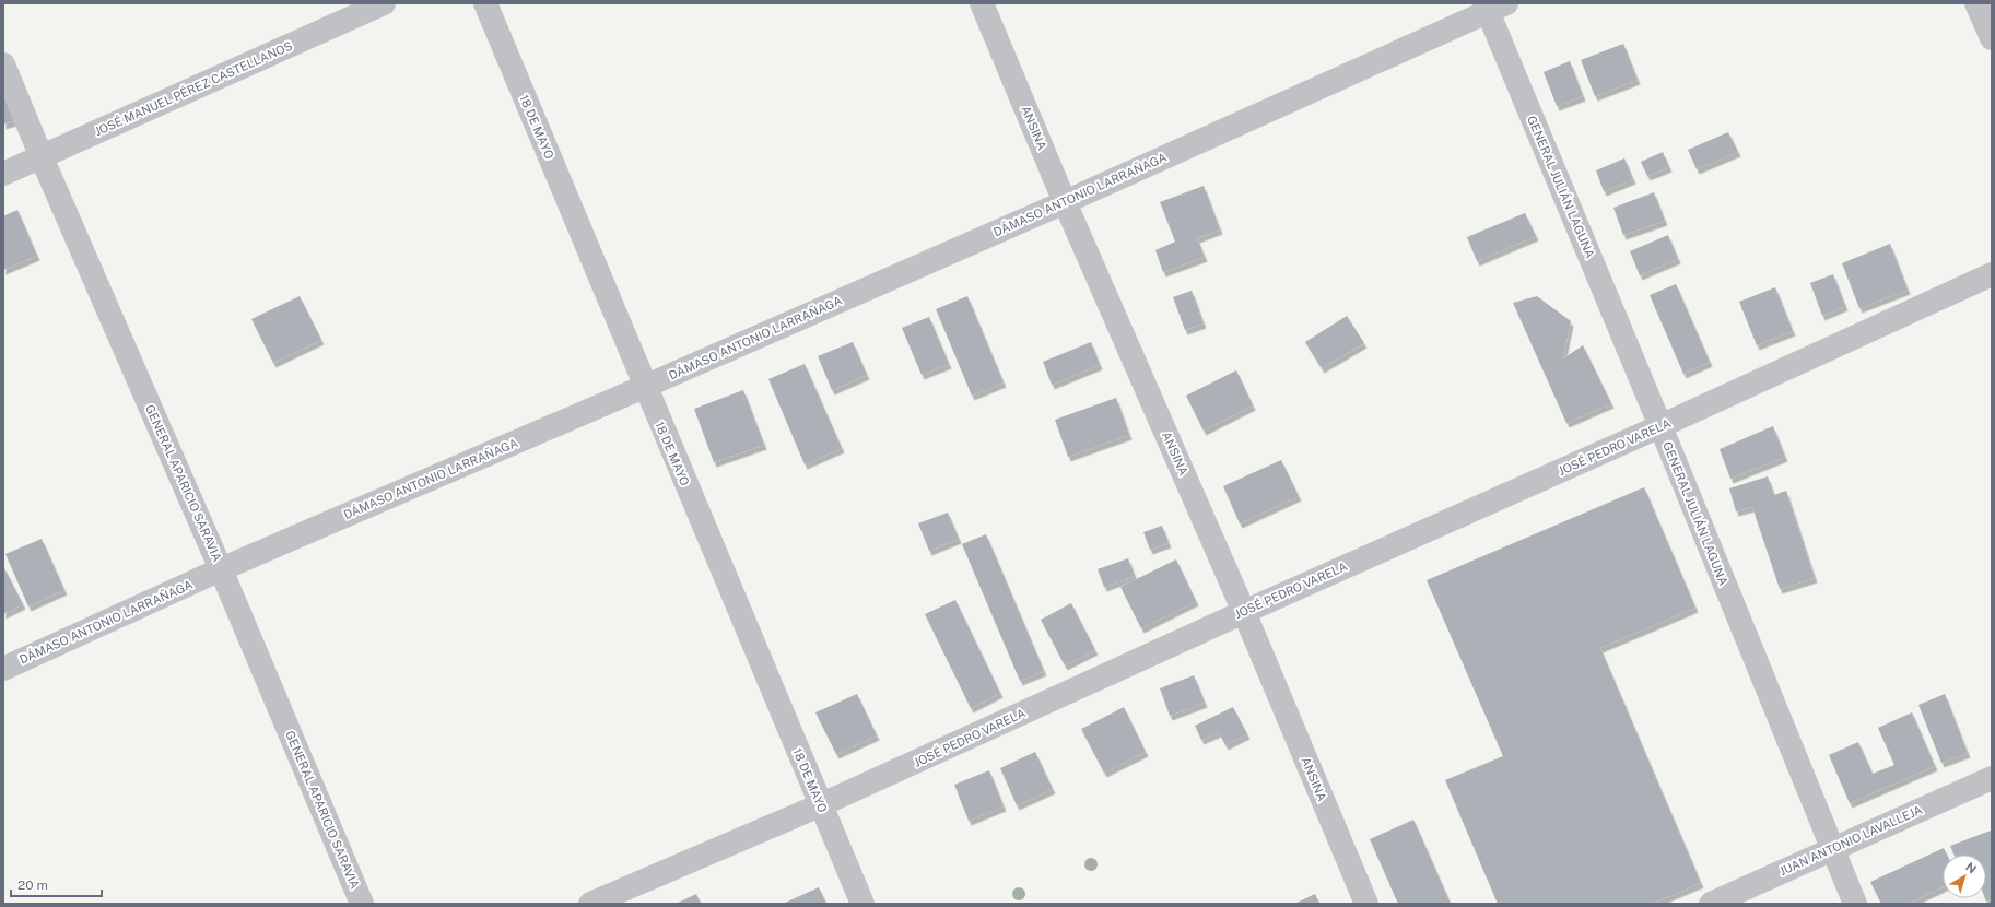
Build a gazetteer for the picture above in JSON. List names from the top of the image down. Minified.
{"streets":{"street":["JOSÉ MANUEL PÉREZ CASTELLANOS","18 DE MAYO","ANSINA","GENERAL JULIÁN LAGUNA","DÁMASO ANTONIO LARRAÑAGA","JOSÉ PEDRO VARELA","GENERAL APARICIO SARAVIA","JUAN ANTONIO LAVALLEJA"]},"crossings":[["JOSÉ MANUEL PÉREZ CASTELLANOS","GENERAL APARICIO SARAVIA"],["18 DE MAYO","DÁMASO ANTONIO LARRAÑAGA"],["18 DE MAYO","JOSÉ PEDRO VARELA"],["ANSINA","DÁMASO ANTONIO LARRAÑAGA"],["ANSINA","JOSÉ PEDRO VARELA"],["GENERAL JULIÁN LAGUNA","DÁMASO ANTONIO LARRAÑAGA"],["GENERAL JULIÁN LAGUNA","JOSÉ PEDRO VARELA"],["GENERAL JULIÁN LAGUNA","JUAN ANTONIO LAVALLEJA"],["DÁMASO ANTONIO LARRAÑAGA","GENERAL APARICIO SARAVIA"]],"scale_bar":"20 m","north":"top right"}
